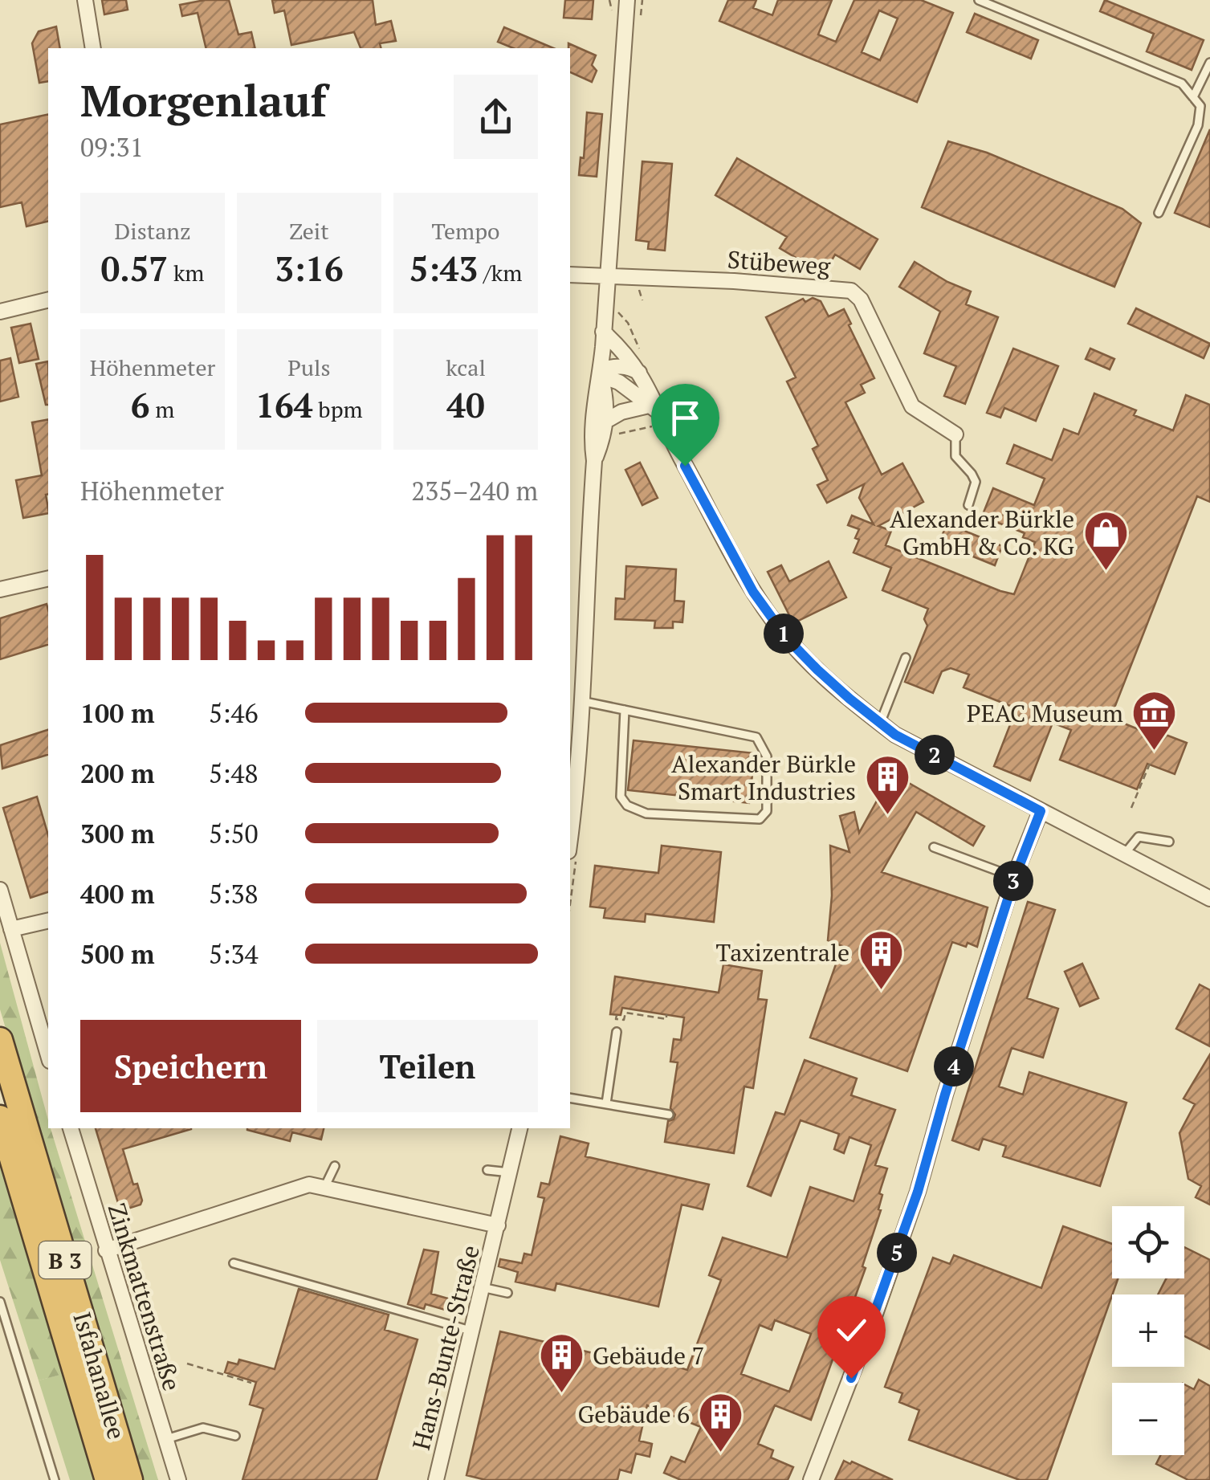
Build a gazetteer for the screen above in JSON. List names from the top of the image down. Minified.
{"streets":{"highway":["B 3","Isfahanallee"],"street":["Stübeweg","Zinkmattenstraße","Hans-Bunte-Straße"]},"crossings":[["Zinkmattenstraße","Hans-Bunte-Straße"]],"places":{"shop":["Alexander Bürkle GmbH & Co. KG"],"museum":["PEAC Museum"],"building":["Alexander Bürkle Smart Industries","Taxizentrale","Gebäude 7","Gebäude 6"]},"page":{"heading":["Morgenlauf","09:31"],"stats":[["Distanz","0.57 km"],["Zeit","3:16"],["Tempo","5:43 /km"],["Höhenmeter","6 m"],["Puls","164 bpm"],["kcal","40"]],"chart":["Höhenmeter","235–240 m"],"pins":["1","2","3","4","5"],"list":[{"name":"100 m","note":"5:46"},{"name":"200 m","note":"5:48"},{"name":"300 m","note":"5:50"},{"name":"400 m","note":"5:38"},{"name":"500 m","note":"5:34"}],"buttons":["Speichern","Teilen"],"map_buttons":["+","−"]}}
